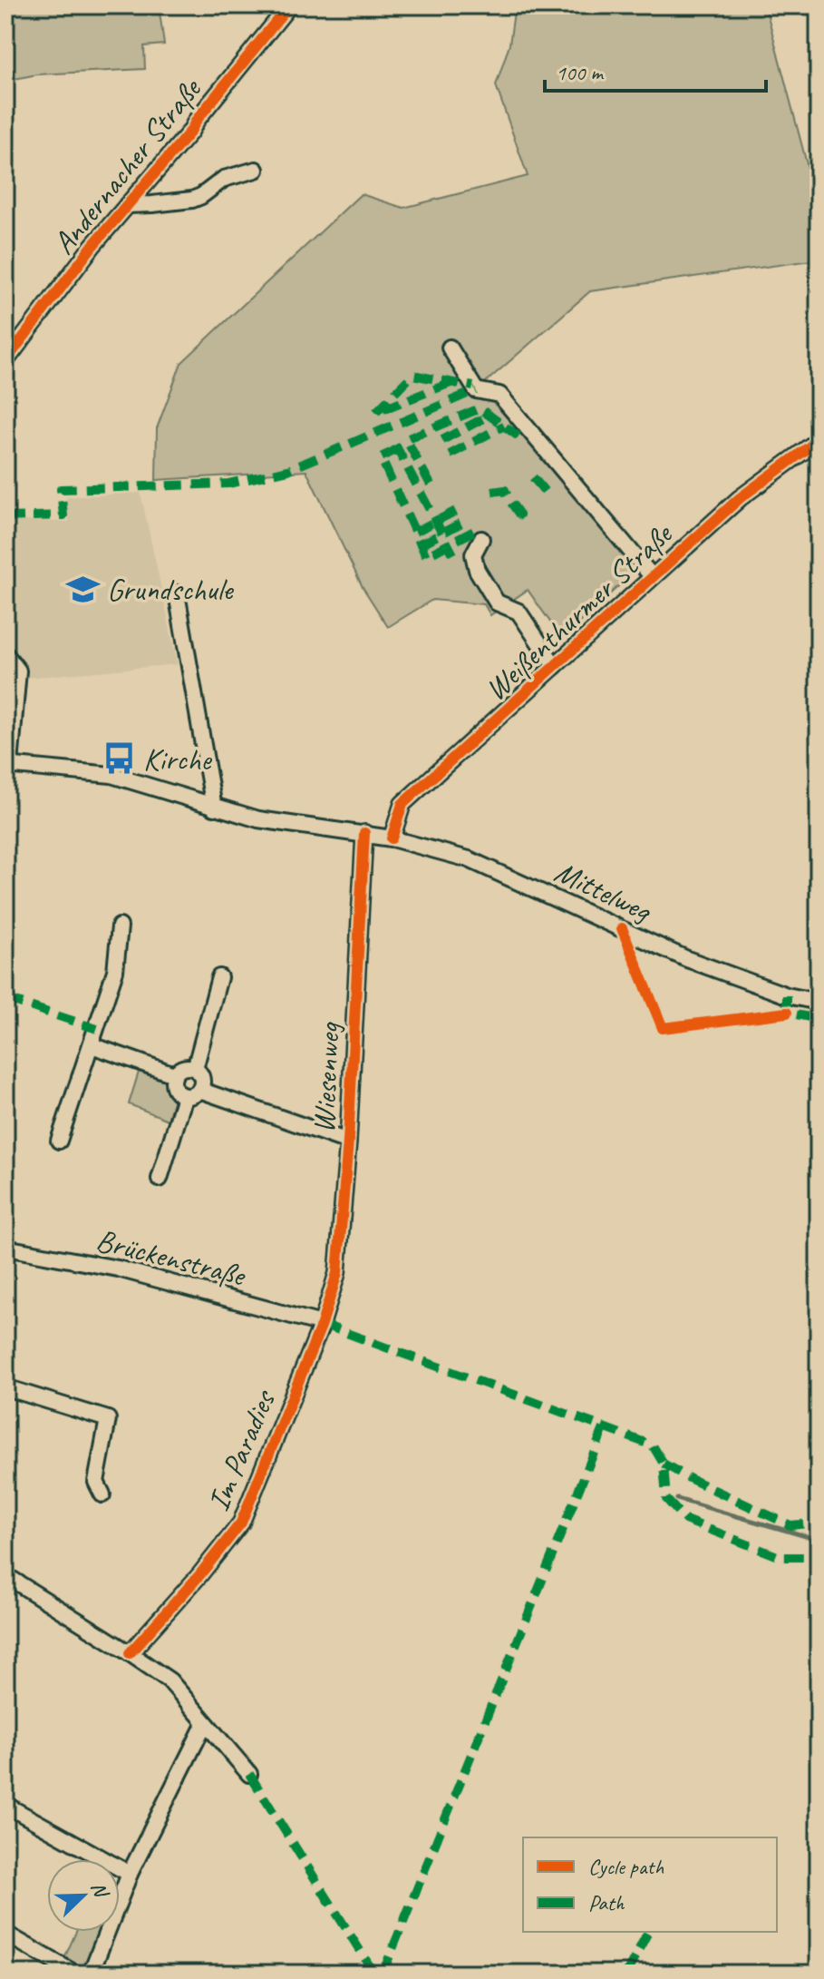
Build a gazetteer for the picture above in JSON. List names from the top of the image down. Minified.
{"streets":{"street":["Andernacher Straße","Weißenthurmer Straße","Mittelweg","Wiesenweg","Brückenstraße","Im Paradies"]},"crossings":[["Weißenthurmer Straße","Mittelweg"],["Mittelweg","Wiesenweg"],["Wiesenweg","Brückenstraße"],["Wiesenweg","Im Paradies"],["Brückenstraße","Im Paradies"]],"places":{"school or university":["Grundschule"],"bus stop":["Kirche"]},"legend":["Cycle path","Path"],"scale_bar":"100 m","north":"top right"}
